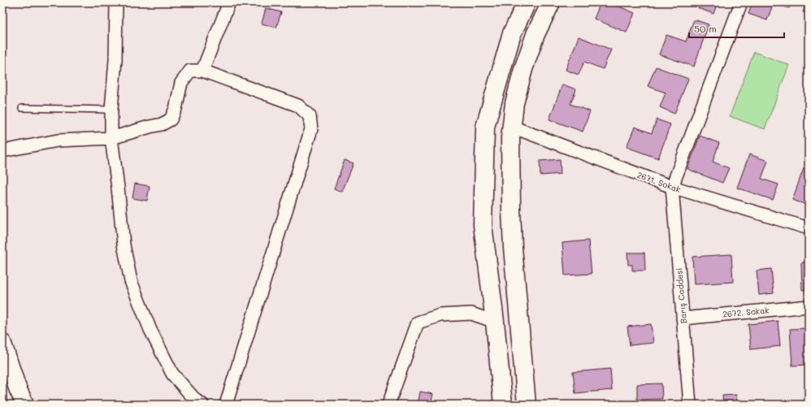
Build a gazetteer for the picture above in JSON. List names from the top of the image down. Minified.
{"streets":{"street":["2671. Sokak","Barış Caddesi","2672. Sokak"]},"crossings":[["2671. Sokak","Barış Caddesi"],["Barış Caddesi","2672. Sokak"]],"scale_bar":"50 m"}
